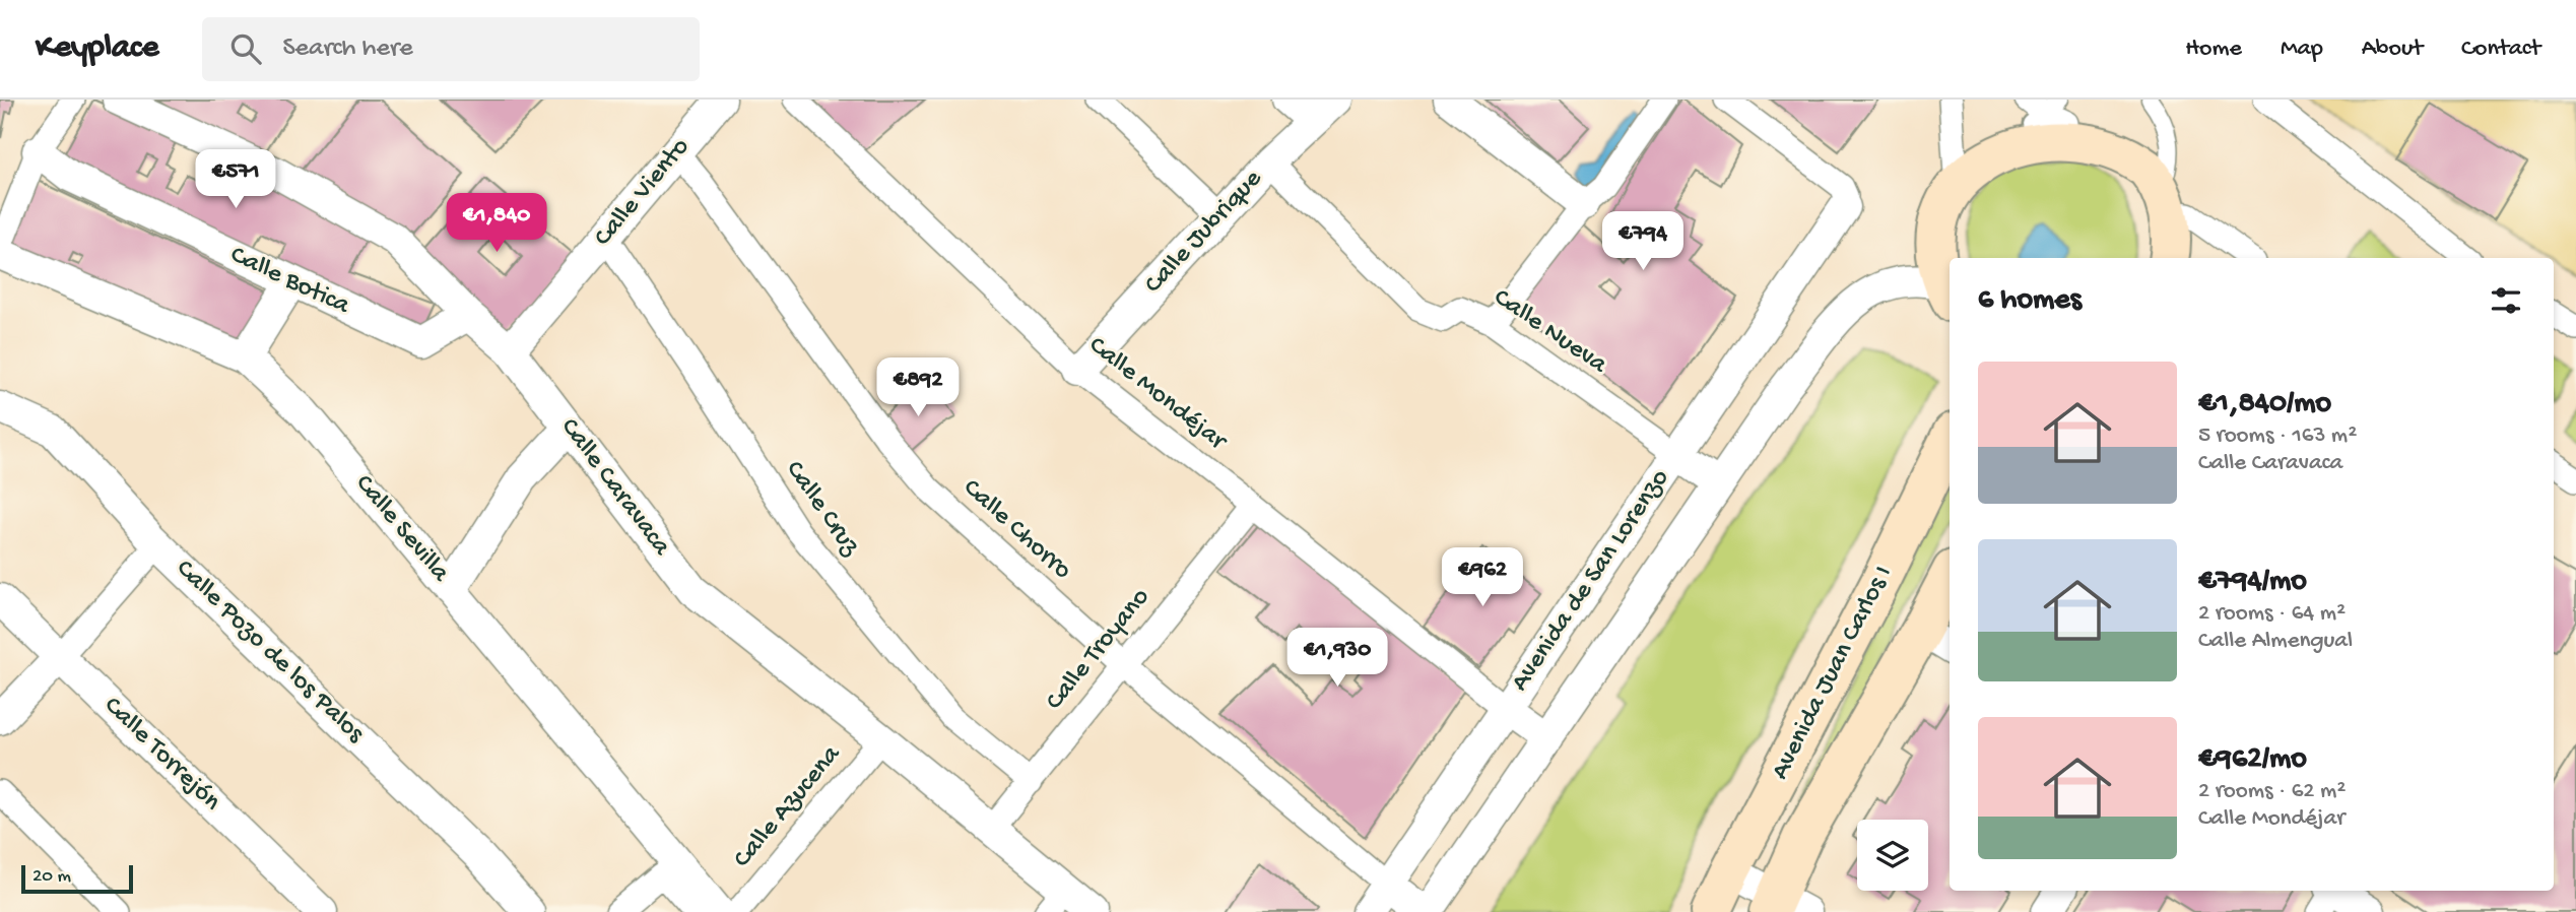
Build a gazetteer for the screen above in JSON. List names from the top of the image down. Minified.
{"streets":{"main road":["Avenida Juan Carlos I"],"street":["Calle Viento","Calle Jubrique","Calle Botica","Calle Nueva","Calle Mondéjar","Calle Caravaca","Calle Cruz","Calle Sevilla","Calle Chorro","Avenida de San Lorenzo","Calle Troyano","Calle Pozo de los Palos","Calle Torrejón","Calle Azucena"]},"crossings":[["Calle Viento","Calle Caravaca"],["Calle Viento","Calle Cruz"],["Calle Viento","Calle Chorro"],["Calle Jubrique","Calle Nueva"],["Calle Jubrique","Calle Mondéjar"],["Calle Botica","Calle Caravaca"],["Calle Nueva","Avenida de San Lorenzo"],["Calle Mondéjar","Avenida de San Lorenzo"],["Calle Mondéjar","Calle Troyano"],["Calle Caravaca","Calle Troyano"],["Calle Caravaca","Calle Azucena"],["Calle Cruz","Calle Troyano"],["Calle Chorro","Avenida de San Lorenzo"],["Calle Chorro","Calle Troyano"]],"scale_bar":"20 m","page":{"header":"Keyplace","search":"Search here","nav":["Home","Map","About","Contact"],"price":["€571","€1,840","€794","€892","€962","€1,930"],"heading":"6 homes","list":[{"name":"€1,840/mo","note":"5 rooms · 163 m² · Calle Caravaca"},{"name":"€794/mo","note":"2 rooms · 64 m² · Calle Almengual"},{"name":"€962/mo","note":"2 rooms · 62 m² · Calle Mondéjar"}],"scale":"20 m"}}
